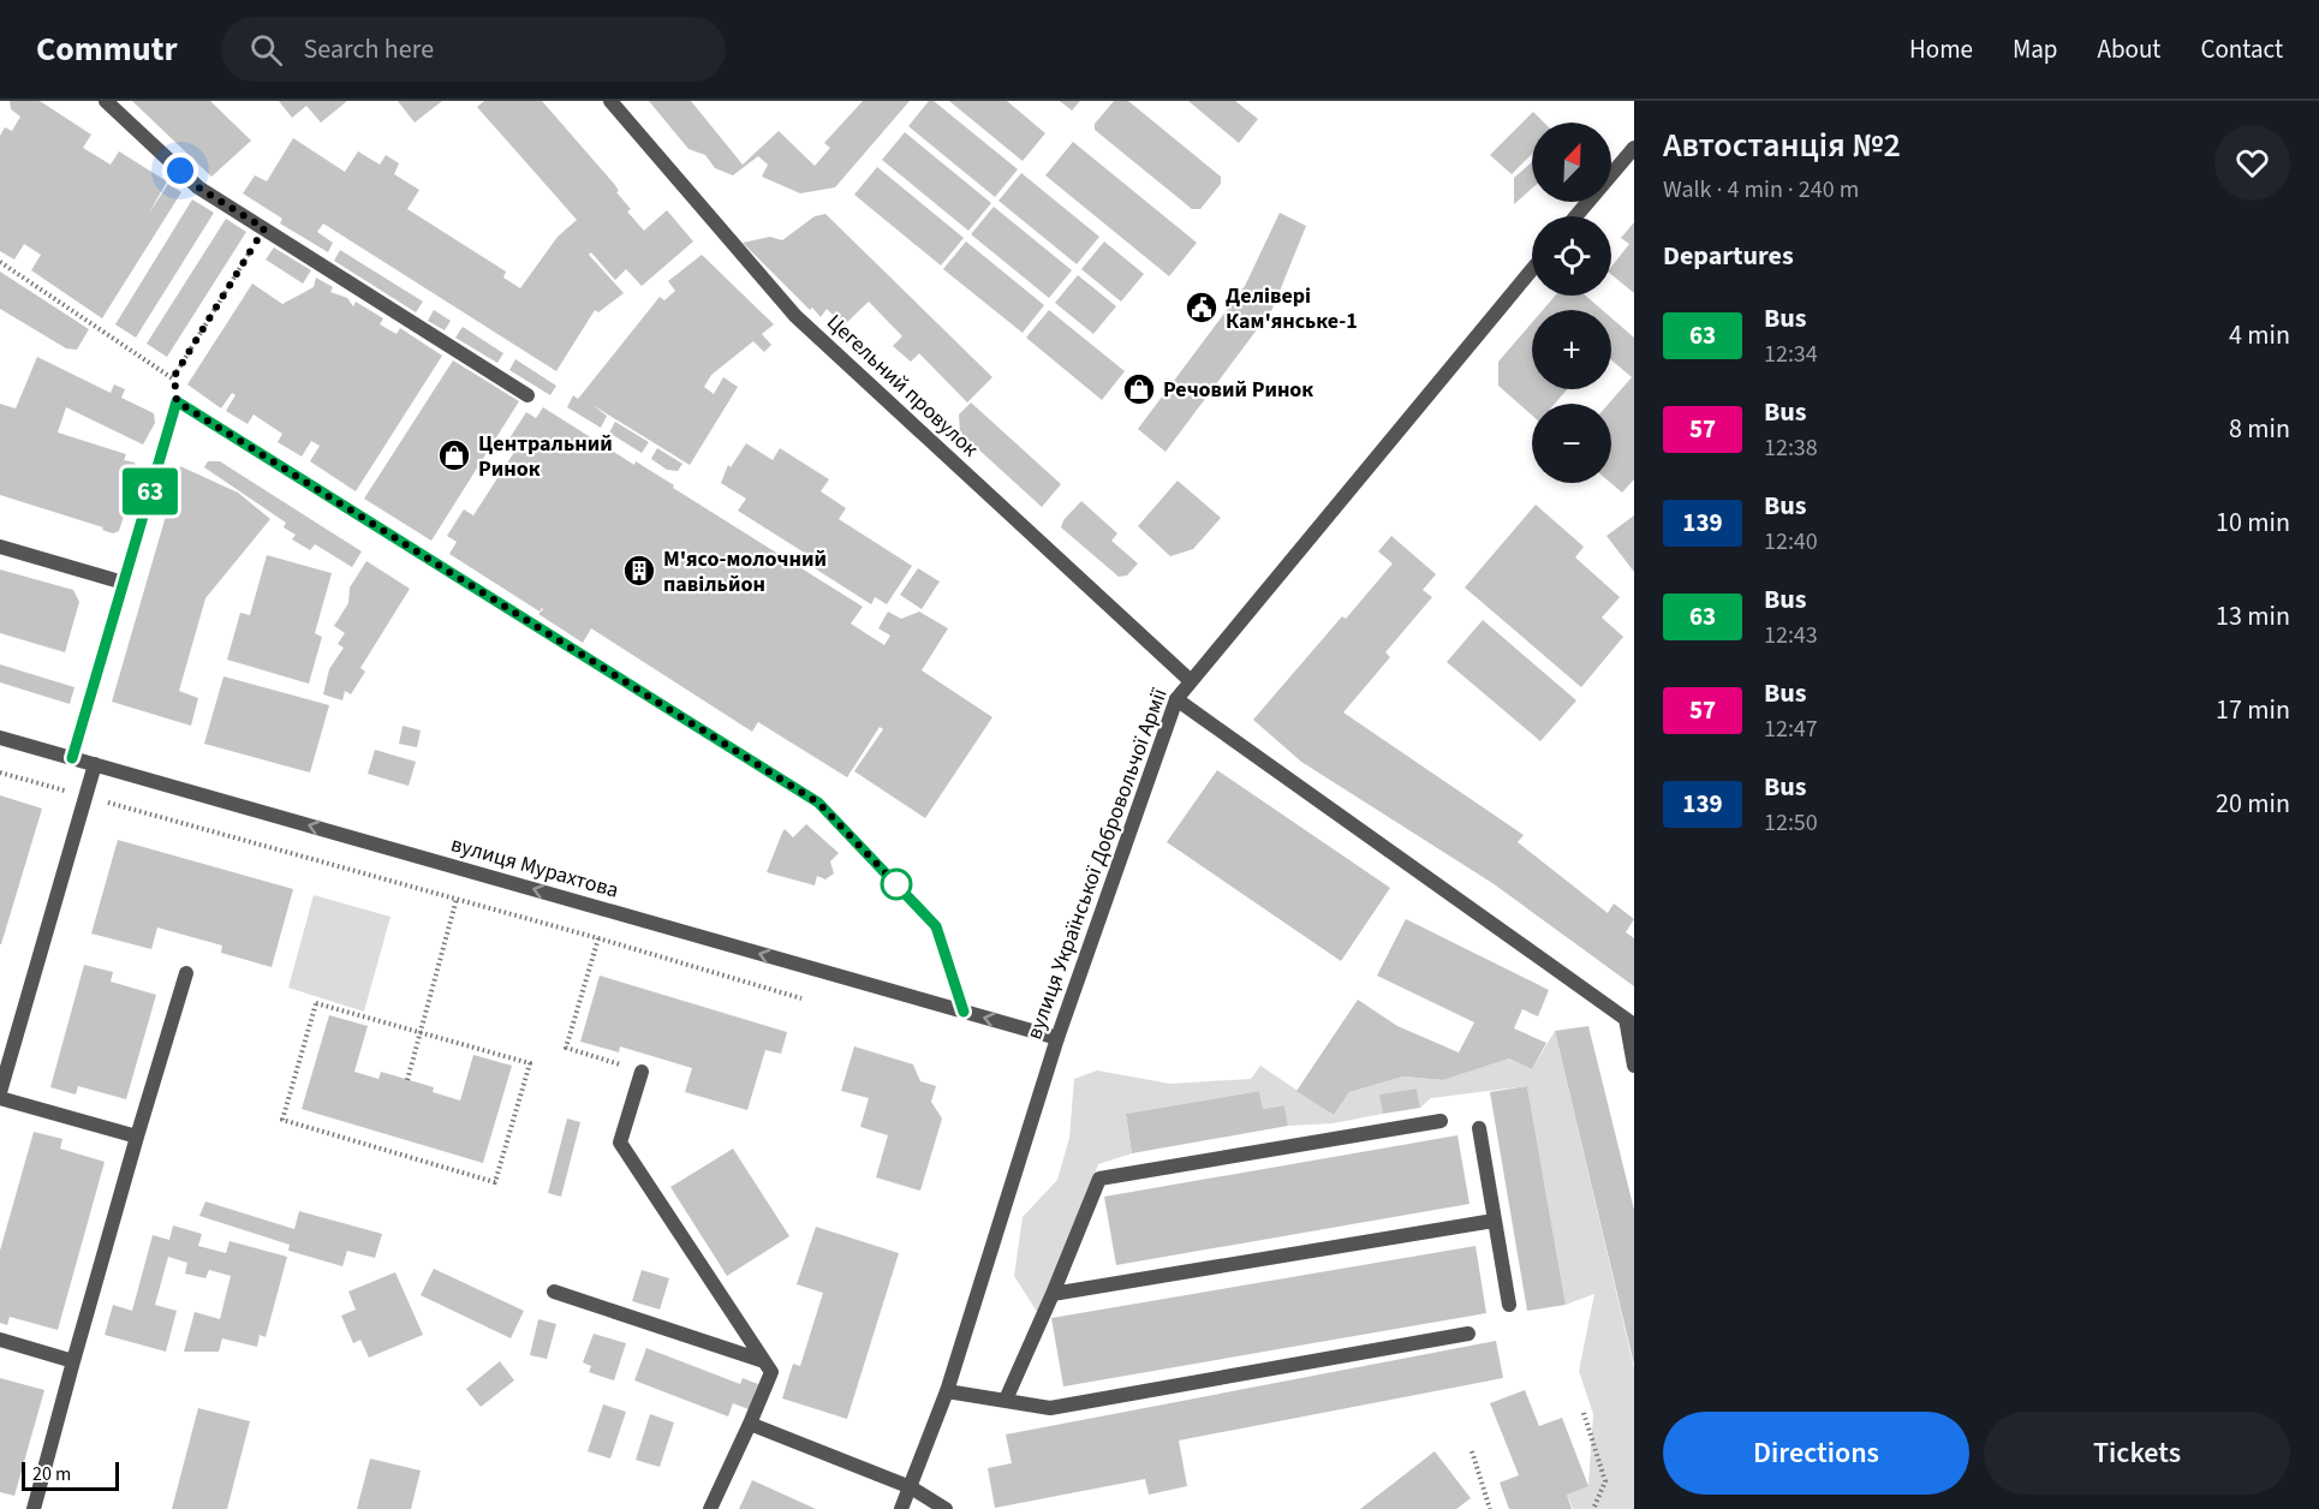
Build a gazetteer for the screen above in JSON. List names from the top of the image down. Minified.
{"streets":{"street":["Цегельний провулок","вулиця Української Добровольчої Армії","вулиця Мурахтова"]},"crossings":[["Цегельний провулок","вулиця Української Добровольчої Армії"],["вулиця Української Добровольчої Армії","вулиця Мурахтова"]],"one_way":["вулиця Мурахтова"],"places":{"public building":["Делівері Кам'янське-1"],"shop":["Речовий Ринок","Центральний Ринок"],"building":["М'ясо-молочний павільйон"]},"lines":["bus line 63"],"scale_bar":"20 m","north":"top right","page":{"header":"Commutr","search":"Search here","nav":["Home","Map","About","Contact"],"on_map":"63","heading":[["Автостанція №2","Walk · 4 min · 240 m"],"Departures"],"map_buttons":["+","−"],"list":[{"mark":"63","name":"Bus","note":"12:34","value":"4 min"},{"mark":"57","name":"Bus","note":"12:38","value":"8 min"},{"mark":"139","name":"Bus","note":"12:40","value":"10 min"},{"mark":"63","name":"Bus","note":"12:43","value":"13 min"},{"mark":"57","name":"Bus","note":"12:47","value":"17 min"},{"mark":"139","name":"Bus","note":"12:50","value":"20 min"}],"buttons":["Directions","Tickets"],"scale":"20 m"}}
